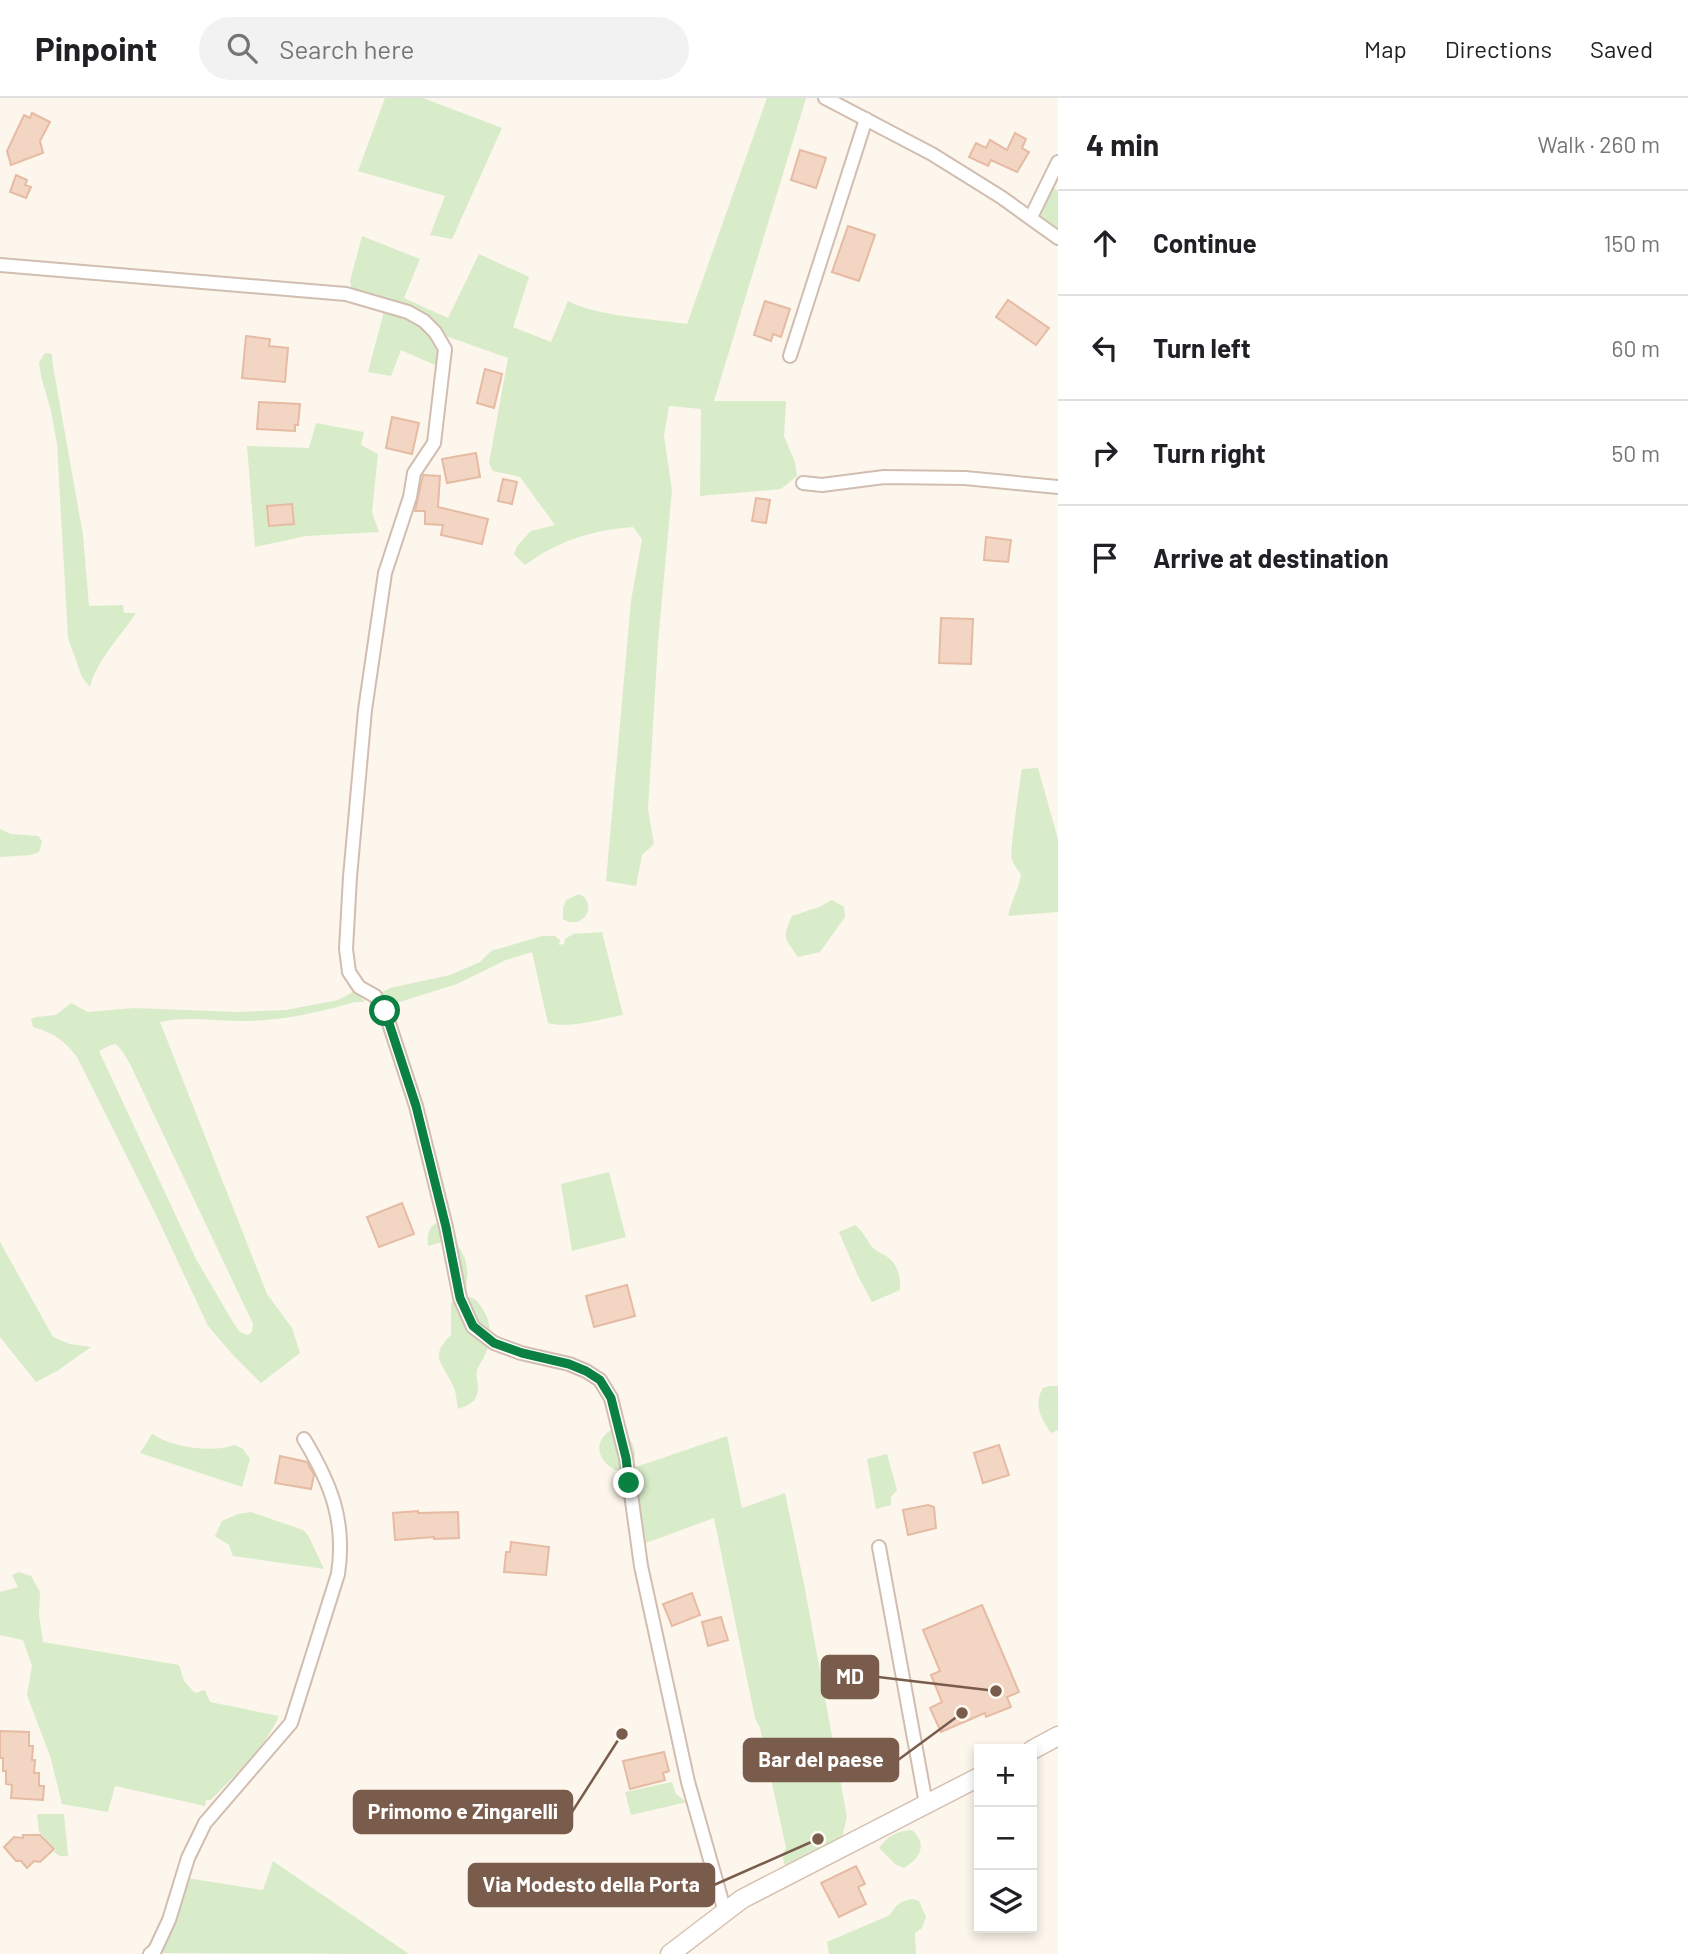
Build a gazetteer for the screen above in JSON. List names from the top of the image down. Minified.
{"places":["MD","Bar del paese","Primomo e Zingarelli","Via Modesto della Porta"],"page":{"header":"Pinpoint","search":"Search here","nav":["Map","Directions","Saved"],"heading":["4 min","Walk · 260 m"],"list":[["Continue","150 m"],["Turn left","60 m"],["Turn right","50 m"],"Arrive at destination"],"map_buttons":["+","−"]}}
